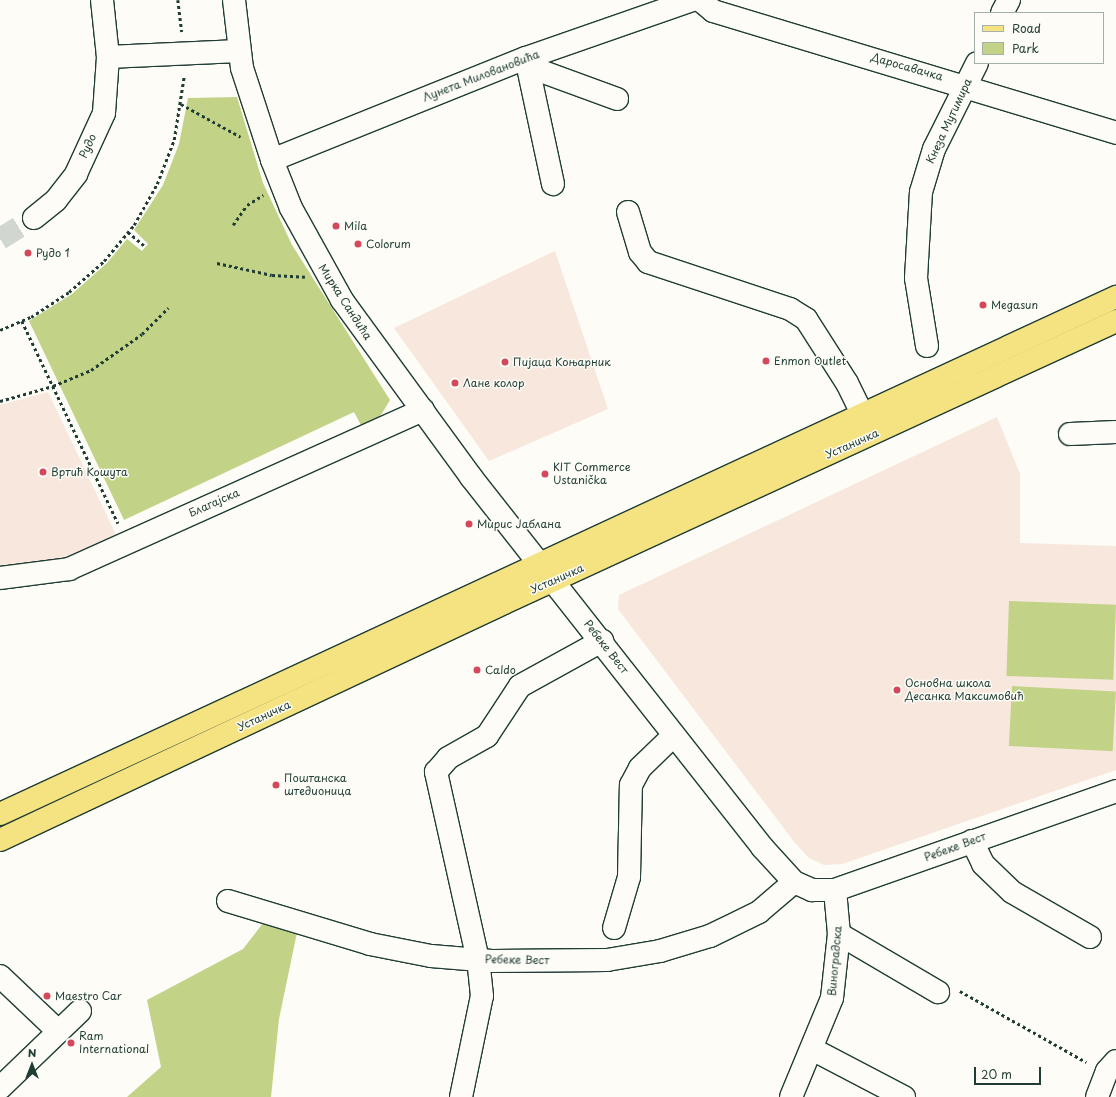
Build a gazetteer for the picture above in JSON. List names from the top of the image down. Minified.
{"streets":{"main road":["Устаничка"],"street":["Даросавачка","Лунета Миловановића","Кнеза Мутимира","Рудо","Мирка Сандића","Благајска","Ребеке Вест","Виноградска"]},"crossings":[["Даросавачка","Кнеза Мутимира"],["Лунета Миловановића","Мирка Сандића"],["Мирка Сандића","Устаничка"],["Мирка Сандића","Благајска"],["Мирка Сандића","Ребеке Вест"],["Устаничка","Ребеке Вест"],["Ребеке Вест","Виноградска"]],"places":["Mila","Colorum","Рудо 1","Megasun","Enmon Outlet","Пијаца Коњарник","Лане колор","Вртић Кошута","KIT Commerce Ustanička","Мирис Јаблана","Caldo","Основна школа Десанка Максимовић","Поштанска штедионица","Maestro Car","Ram International"],"legend":["Road","Park"],"scale_bar":"20 m","north":"top"}
